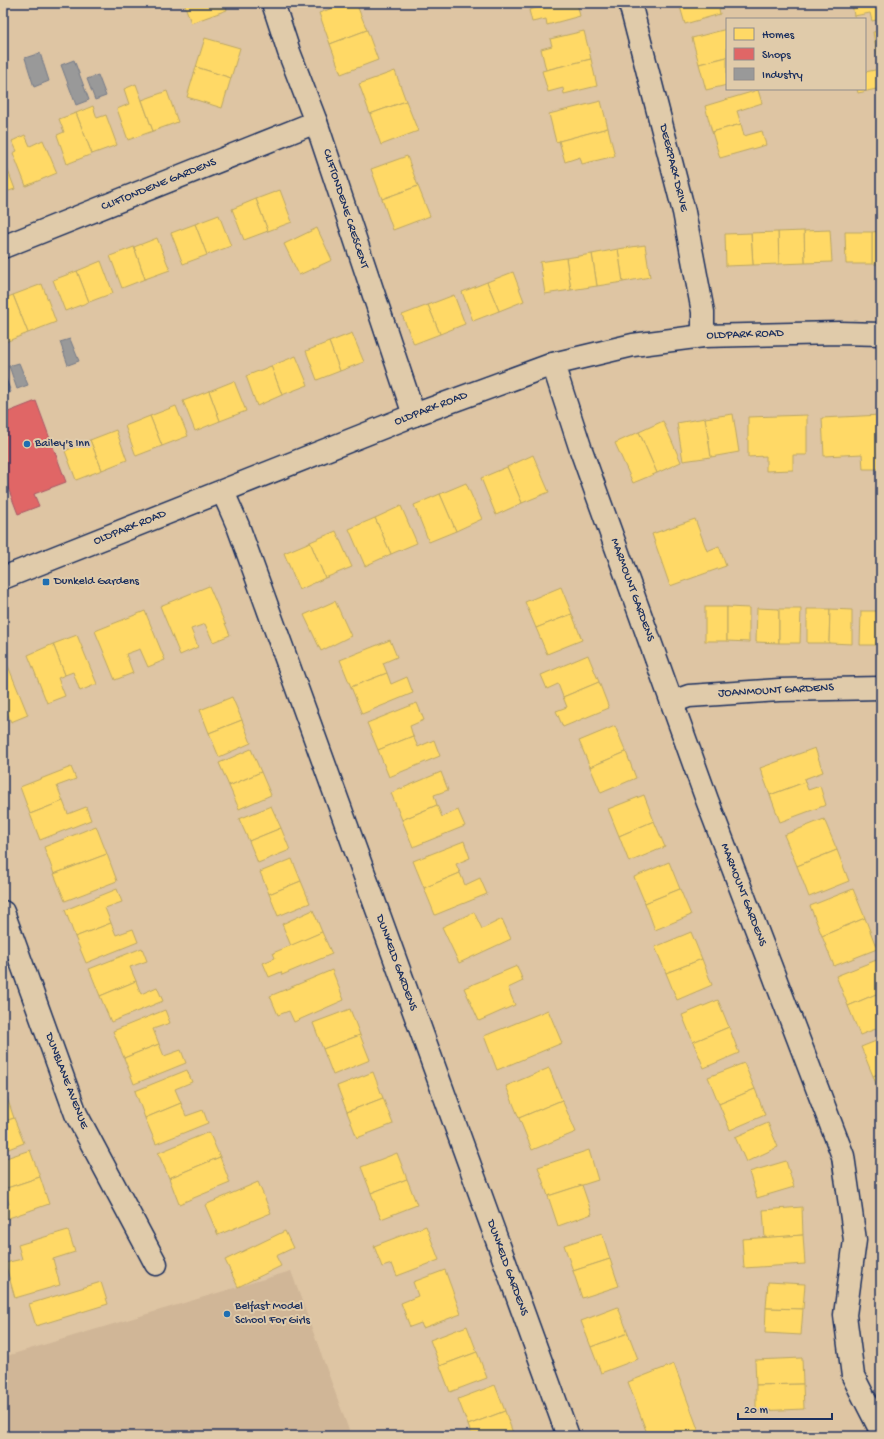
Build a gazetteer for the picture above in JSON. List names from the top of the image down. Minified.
{"streets":{"street":["DEERPARK DRIVE","CLIFTONDENE GARDENS","CLIFTONDENE CRESCENT","OLDPARK ROAD","MARMOUNT GARDENS","JOANMOUNT GARDENS","DUNKELD GARDENS","DUNBLANE AVENUE"]},"crossings":[["DEERPARK DRIVE","OLDPARK ROAD"],["CLIFTONDENE GARDENS","CLIFTONDENE CRESCENT"],["CLIFTONDENE CRESCENT","OLDPARK ROAD"],["OLDPARK ROAD","MARMOUNT GARDENS"],["OLDPARK ROAD","DUNKELD GARDENS"],["MARMOUNT GARDENS","JOANMOUNT GARDENS"]],"places":{"other":["Bailey's Inn","Belfast Model School For Girls"],"transit":["Dunkeld Gardens"]},"legend":["Homes","Shops","Industry"],"scale_bar":"20 m"}
